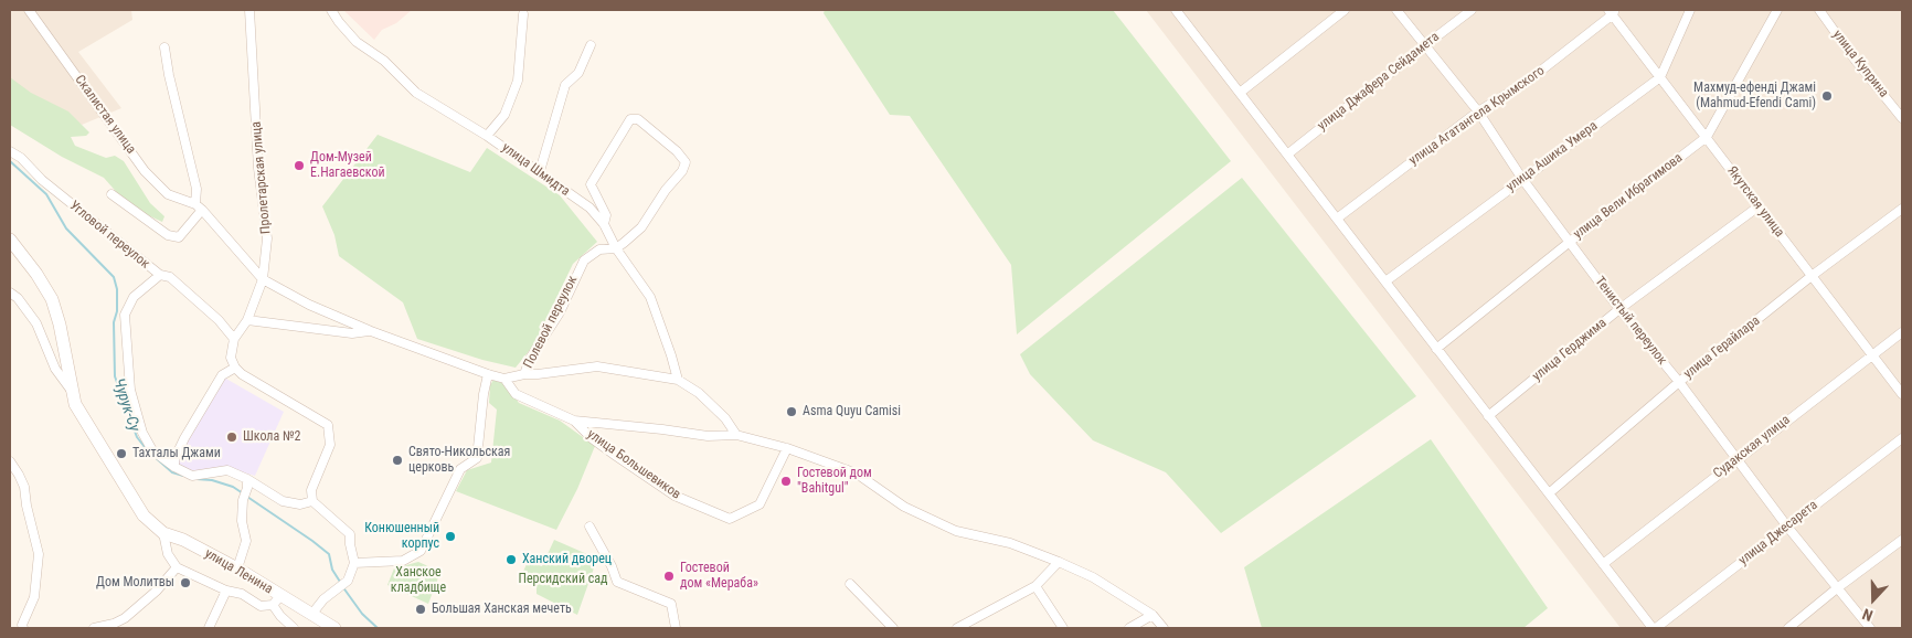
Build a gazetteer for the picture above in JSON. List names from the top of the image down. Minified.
{"streets":{"main road":["улица Ленина"],"street":["улица Куприна","улица Джафера Сейдамета","Скалистая улица","улица Агатангела Крымского","улица Ашика Умера","улица Шмидта","Пролетарская улица","улица Вели Ибрагимова","Якутская улица","Угловой переулок","Тенистый переулок","Полевой переулок","улица Герайлара","улица Герджима","Судакская улица","улица Большевиков","улица Джесарета"]},"crossings":[["улица Джафера Сейдамета","Тенистый переулок"],["Скалистая улица","Пролетарская улица"],["улица Агатангела Крымского","Якутская улица"],["улица Агатангела Крымского","Тенистый переулок"],["улица Ашика Умера","Якутская улица"],["улица Ашика Умера","Тенистый переулок"],["улица Шмидта","Полевой переулок"],["Пролетарская улица","Угловой переулок"],["улица Вели Ибрагимова","Якутская улица"],["улица Вели Ибрагимова","Тенистый переулок"],["Якутская улица","улица Герайлара"],["Якутская улица","улица Герджима"],["Якутская улица","Судакская улица"],["Тенистый переулок","улица Герайлара"],["Тенистый переулок","улица Герджима"],["Тенистый переулок","Судакская улица"],["Тенистый переулок","улица Джесарета"]],"water":["Чурук-Су"],"parks":["Ханское кладбище","Персидский сад"],"places":["Махмуд-ефенді Джамі (Mahmud-Efendi Cami)","Дом-Музей Е.Нагаевской","Asma Quyu Camisi","Школа №2","Тахталы Джами","Свято-Никольская церковь","Гостевой дом \"Bahitgul\"","Конюшенный корпус","Ханский дворец","Гостевой дом «Мераба»","Дом Молитвы","Большая Ханская мечеть"],"north":"bottom"}
